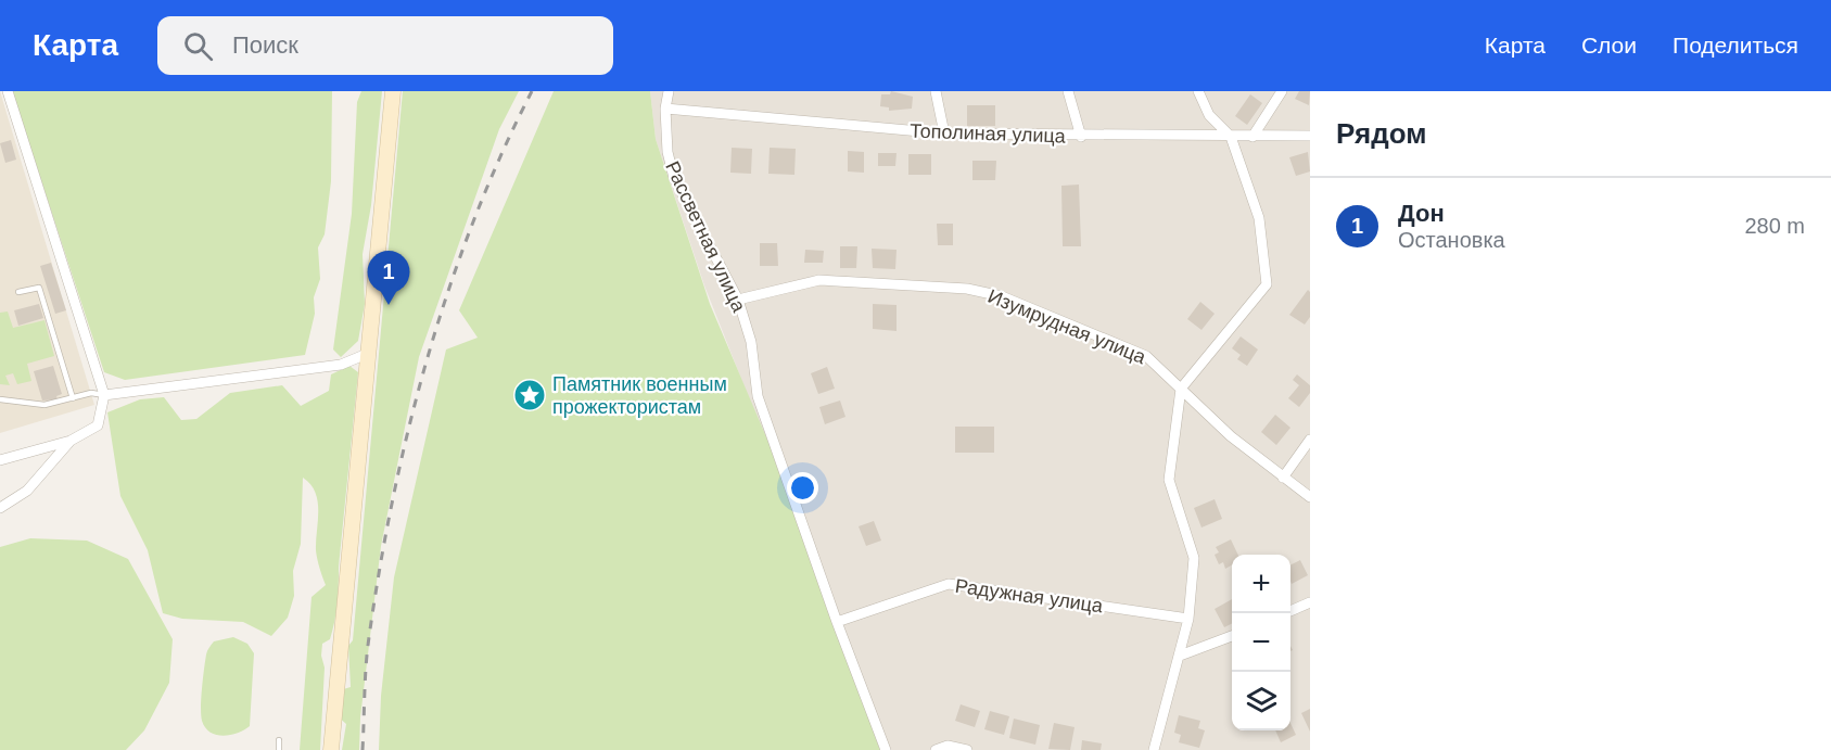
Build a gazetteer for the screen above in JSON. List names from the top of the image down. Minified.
{"streets":{"street":["Тополиная улица","Рассветная улица","Изумрудная улица","Радужная улица"]},"crossings":[["Тополиная улица","Рассветная улица"],["Рассветная улица","Изумрудная улица"],["Рассветная улица","Радужная улица"]],"places":{"place":["Памятник военным прожектористам"]},"page":{"header":"Карта","search":"Поиск","nav":["Карта","Слои","Поделиться"],"heading":"Рядом","list":[{"mark":"1","name":"Дон","note":"Остановка","value":"280 m"}],"pins":"1","map_buttons":["+","−"]}}
